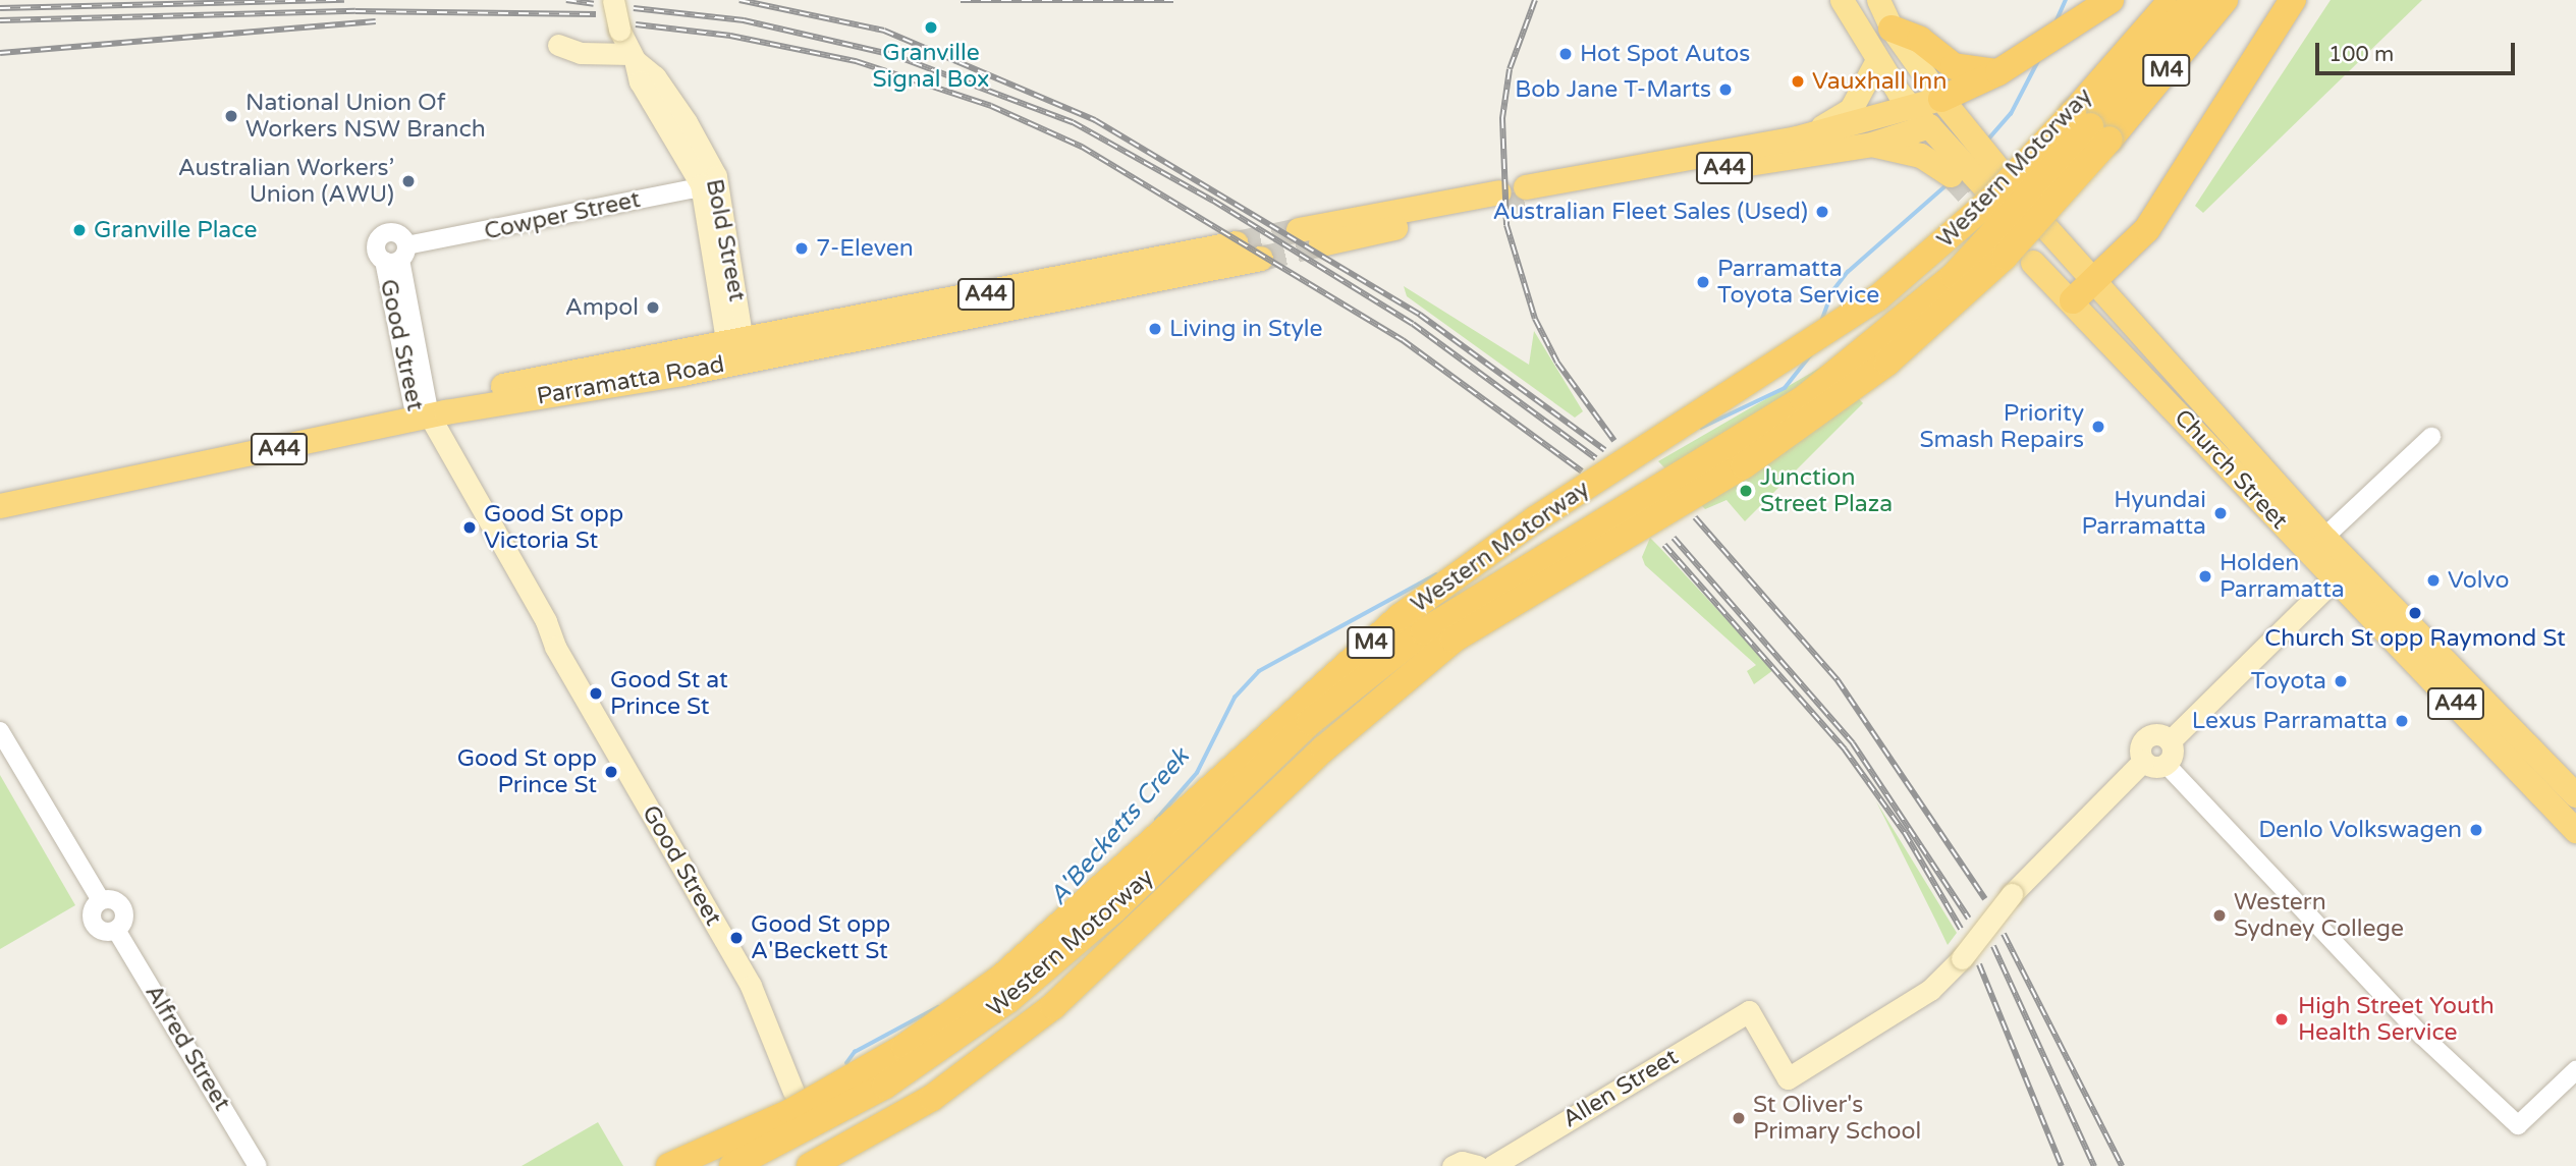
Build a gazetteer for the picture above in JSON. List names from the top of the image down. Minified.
{"streets":{"highway":["M4","A44","Western Motorway","Parramatta Road","Church Street"],"main road":["Bold Street","Good Street","Allen Street"],"street":["Cowper Street","Alfred Street"]},"crossings":[["Cowper Street","Bold Street"],["Cowper Street","Good Street"],["Bold Street","Parramatta Road"],["Good Street","Parramatta Road"]],"water":["A'Becketts Creek"],"places":["Granville Signal Box","Hot Spot Autos","Vauxhall Inn","Bob Jane T-Marts","National Union Of Workers NSW Branch","Australian Workers’ Union (AWU)","Australian Fleet Sales (Used)","Granville Place","7-Eleven","Parramatta Toyota Service","Ampol","Living in Style","Priority Smash Repairs","Junction Street Plaza","Hyundai Parramatta","Good St opp Victoria St","Holden Parramatta","Volvo","Church St opp Raymond St","Toyota","Good St at Prince St","Lexus Parramatta","Good St opp Prince St","Denlo Volkswagen","Western Sydney College","Good St opp A'Beckett St","High Street Youth Health Service","St Oliver's Primary School"],"scale_bar":"100 m"}
